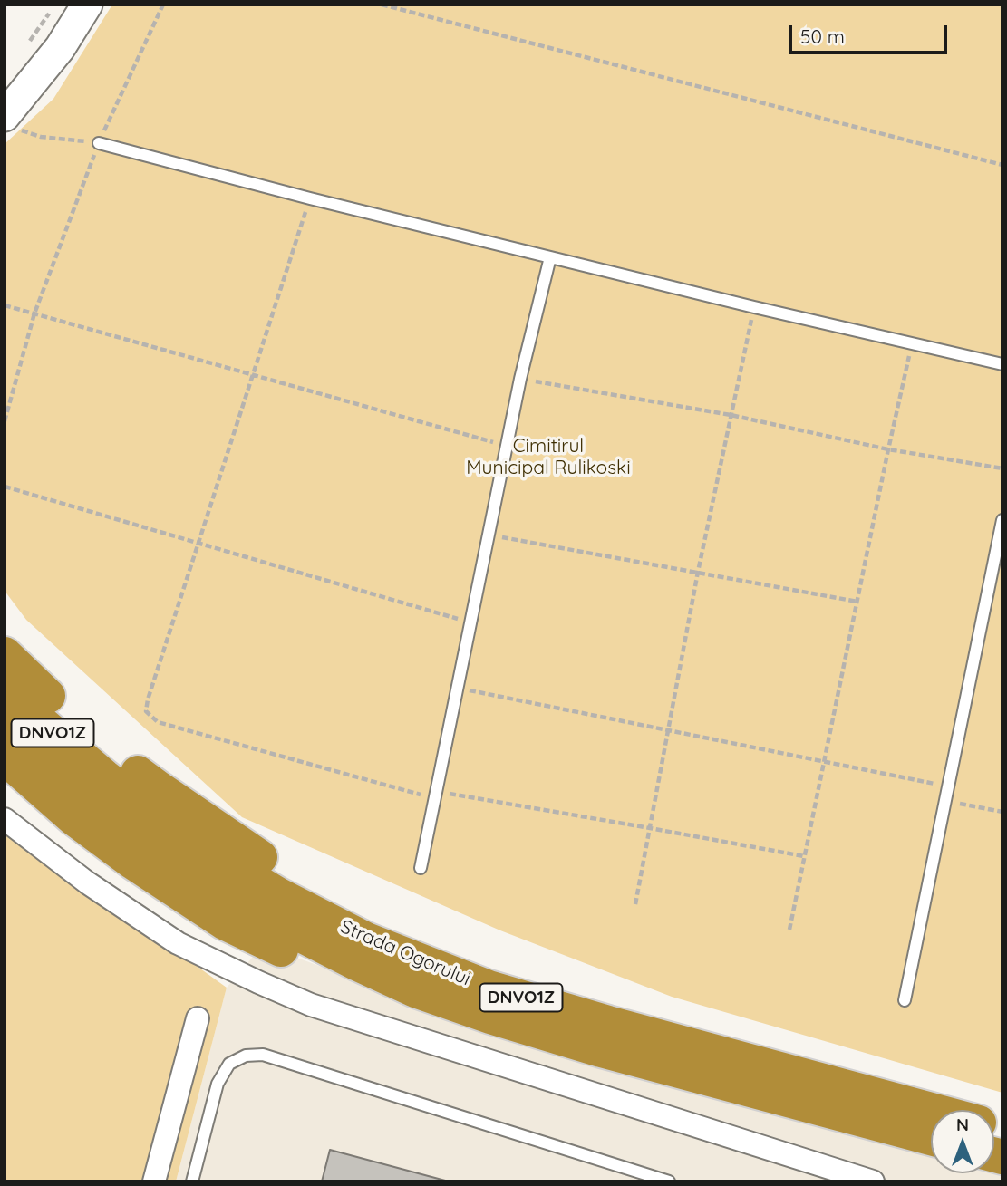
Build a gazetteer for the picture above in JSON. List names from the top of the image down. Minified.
{"streets":{"highway":["DNVO1Z","Strada Ogorului"]},"parks":["Cimitirul Municipal Rulikoski"],"scale_bar":"50 m","north":"top"}
